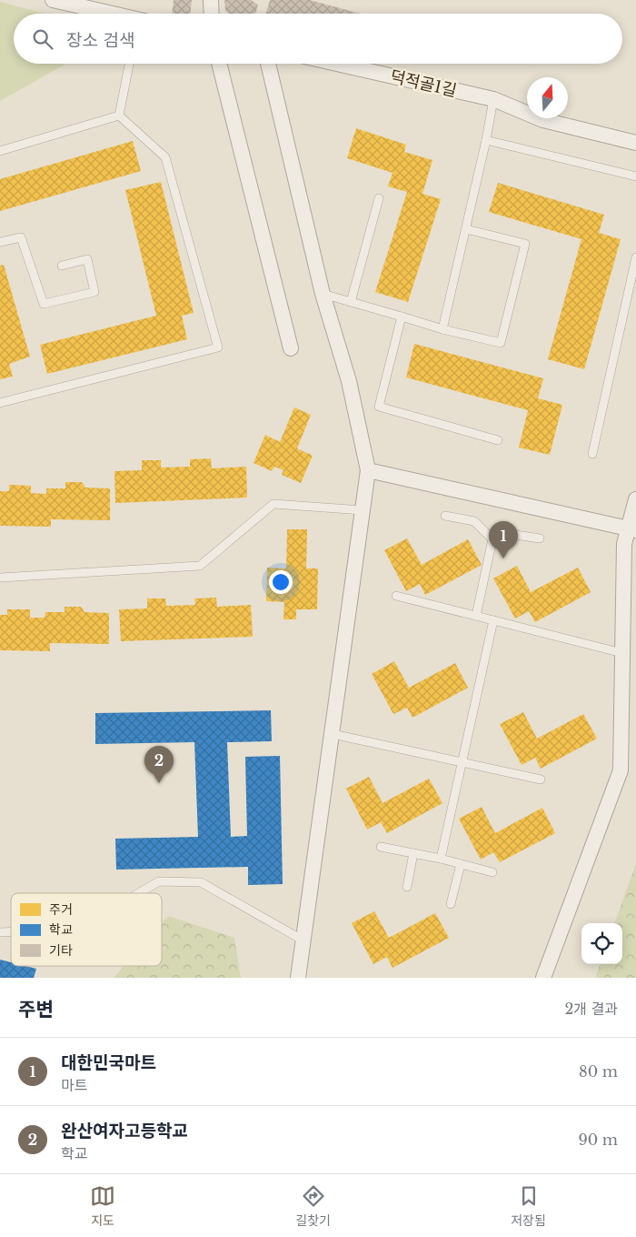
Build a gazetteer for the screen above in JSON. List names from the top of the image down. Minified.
{"streets":{"street":["덕적골1길"]},"legend":["주거","학교","기타"],"north":"top","page":{"search":"장소 검색","pins":["1","2"],"heading":["주변","2개 결과"],"list":[{"mark":"1","name":"대한민국마트","note":"마트","value":"80 m"},{"mark":"2","name":"완산여자고등학교","note":"학교","value":"90 m"}],"nav":["지도","길찾기","저장됨"]}}
